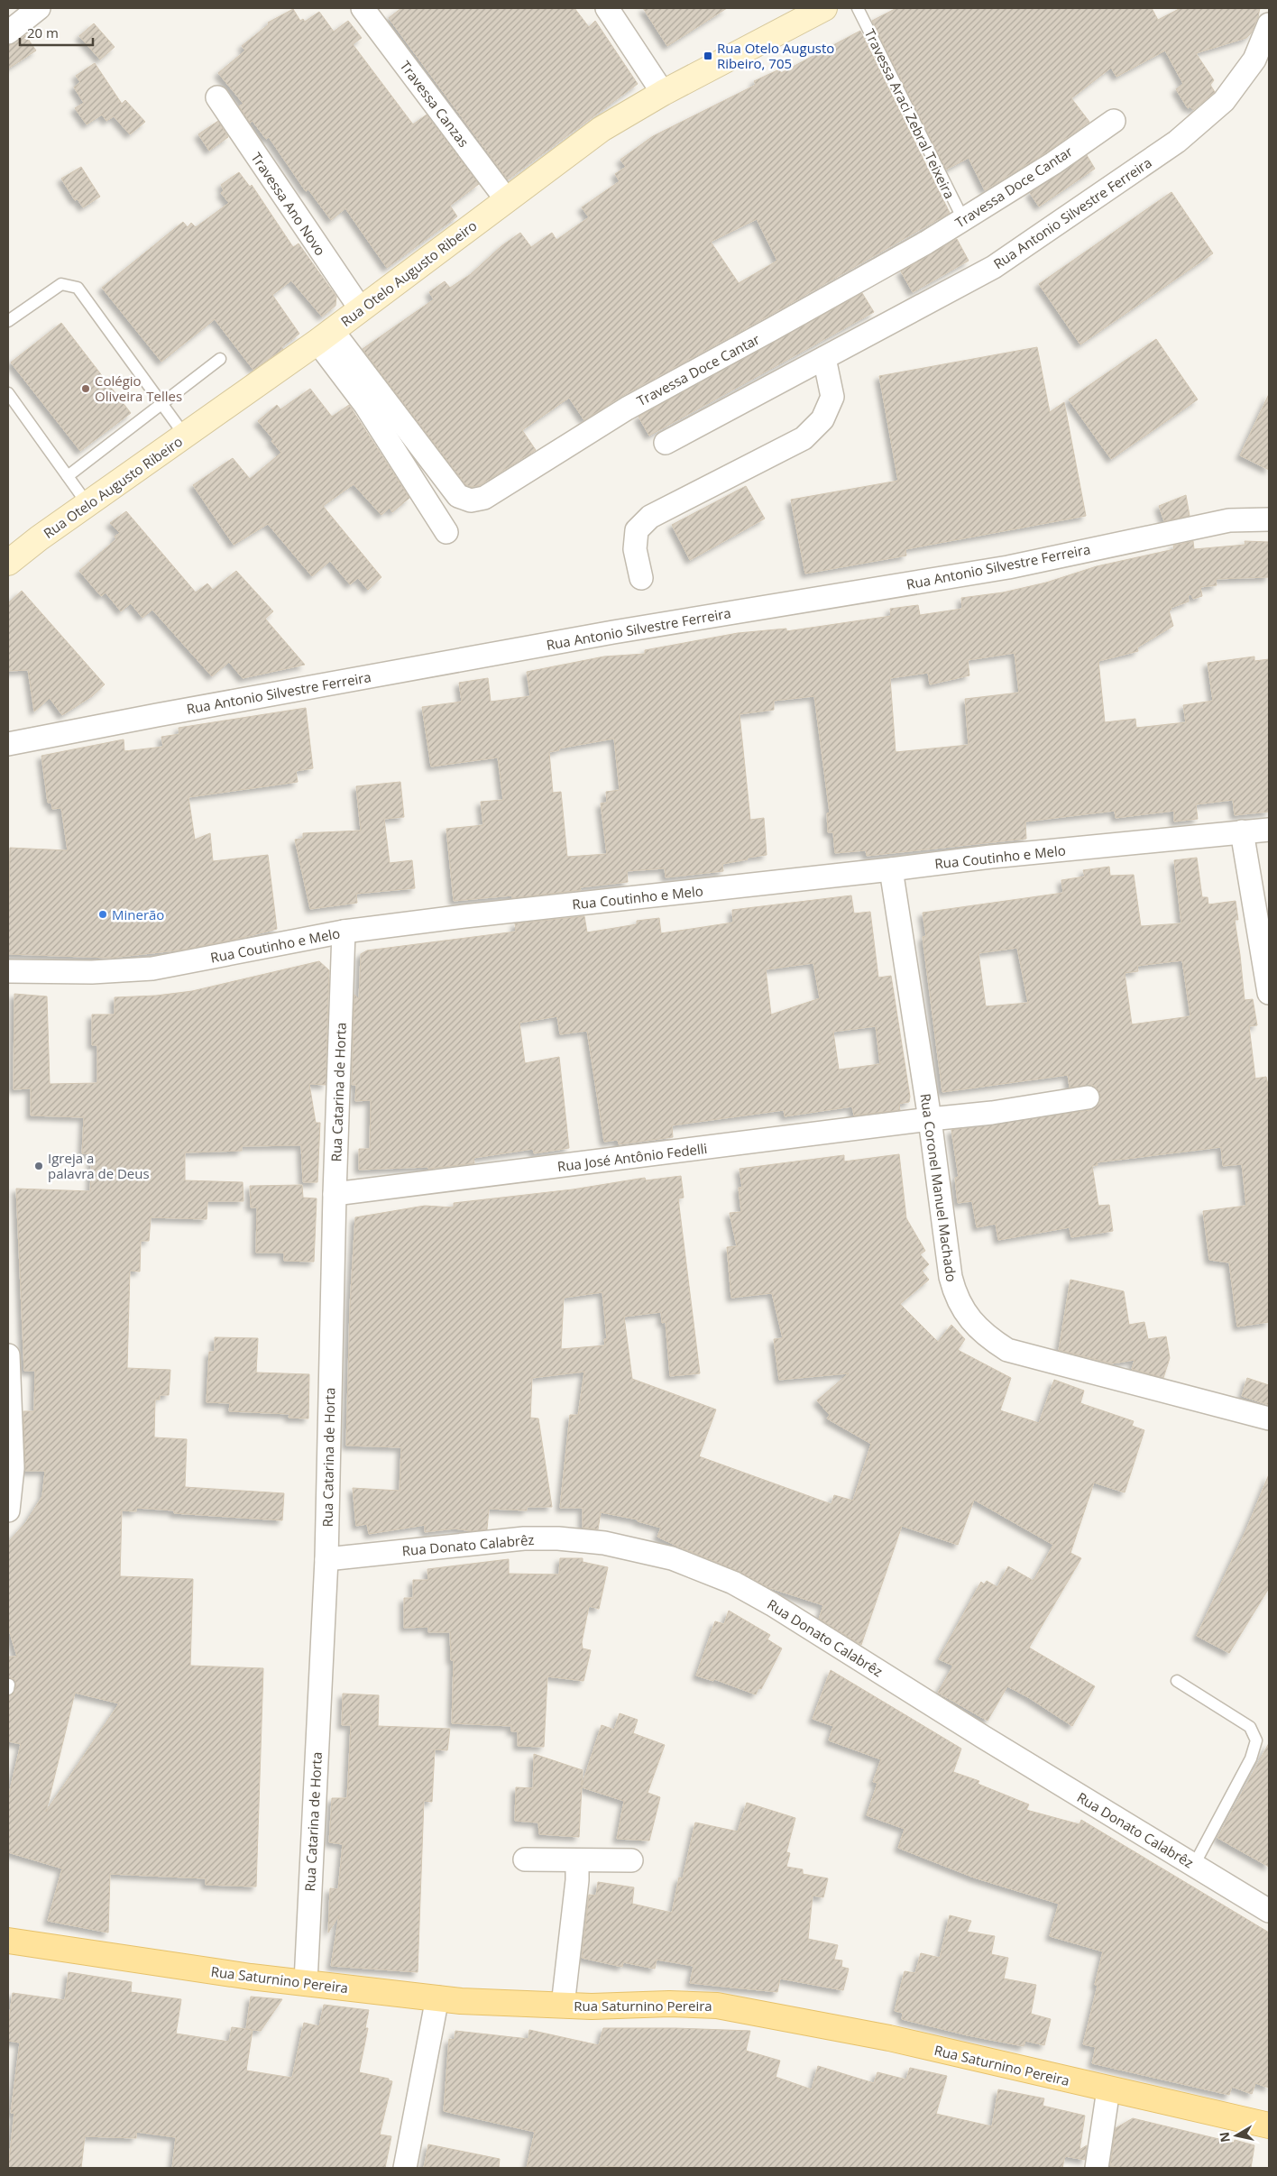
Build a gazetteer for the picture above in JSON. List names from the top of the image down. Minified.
{"streets":{"main road":["Rua Saturnino Pereira"],"street":["Travessa Canzas","Travessa Doce Cantar","Travessa Ano Novo","Rua Antonio Silvestre Ferreira","Rua Otelo Augusto Ribeiro","Rua Coutinho e Melo","Rua Catarina de Horta","Rua José Antônio Fedelli","Rua Coronel Manuel Machado","Rua Donato Calabrêz"],"lane":["Travessa Araci Zebral Teixeira"]},"crossings":[["Travessa Canzas","Rua Otelo Augusto Ribeiro"],["Travessa Araci Zebral Teixeira","Travessa Doce Cantar"],["Travessa Doce Cantar","Rua Otelo Augusto Ribeiro"],["Travessa Ano Novo","Rua Otelo Augusto Ribeiro"],["Rua Coutinho e Melo","Rua Catarina de Horta"],["Rua Coutinho e Melo","Rua Coronel Manuel Machado"],["Rua Catarina de Horta","Rua José Antônio Fedelli"],["Rua Catarina de Horta","Rua Donato Calabrêz"],["Rua Catarina de Horta","Rua Saturnino Pereira"],["Rua José Antônio Fedelli","Rua Coronel Manuel Machado"]],"places":{"transit":["Rua Otelo Augusto Ribeiro, 705"],"other":["Colégio Oliveira Telles","Minerão","Igreja a palavra de Deus"]},"scale_bar":"20 m","north":"left"}
